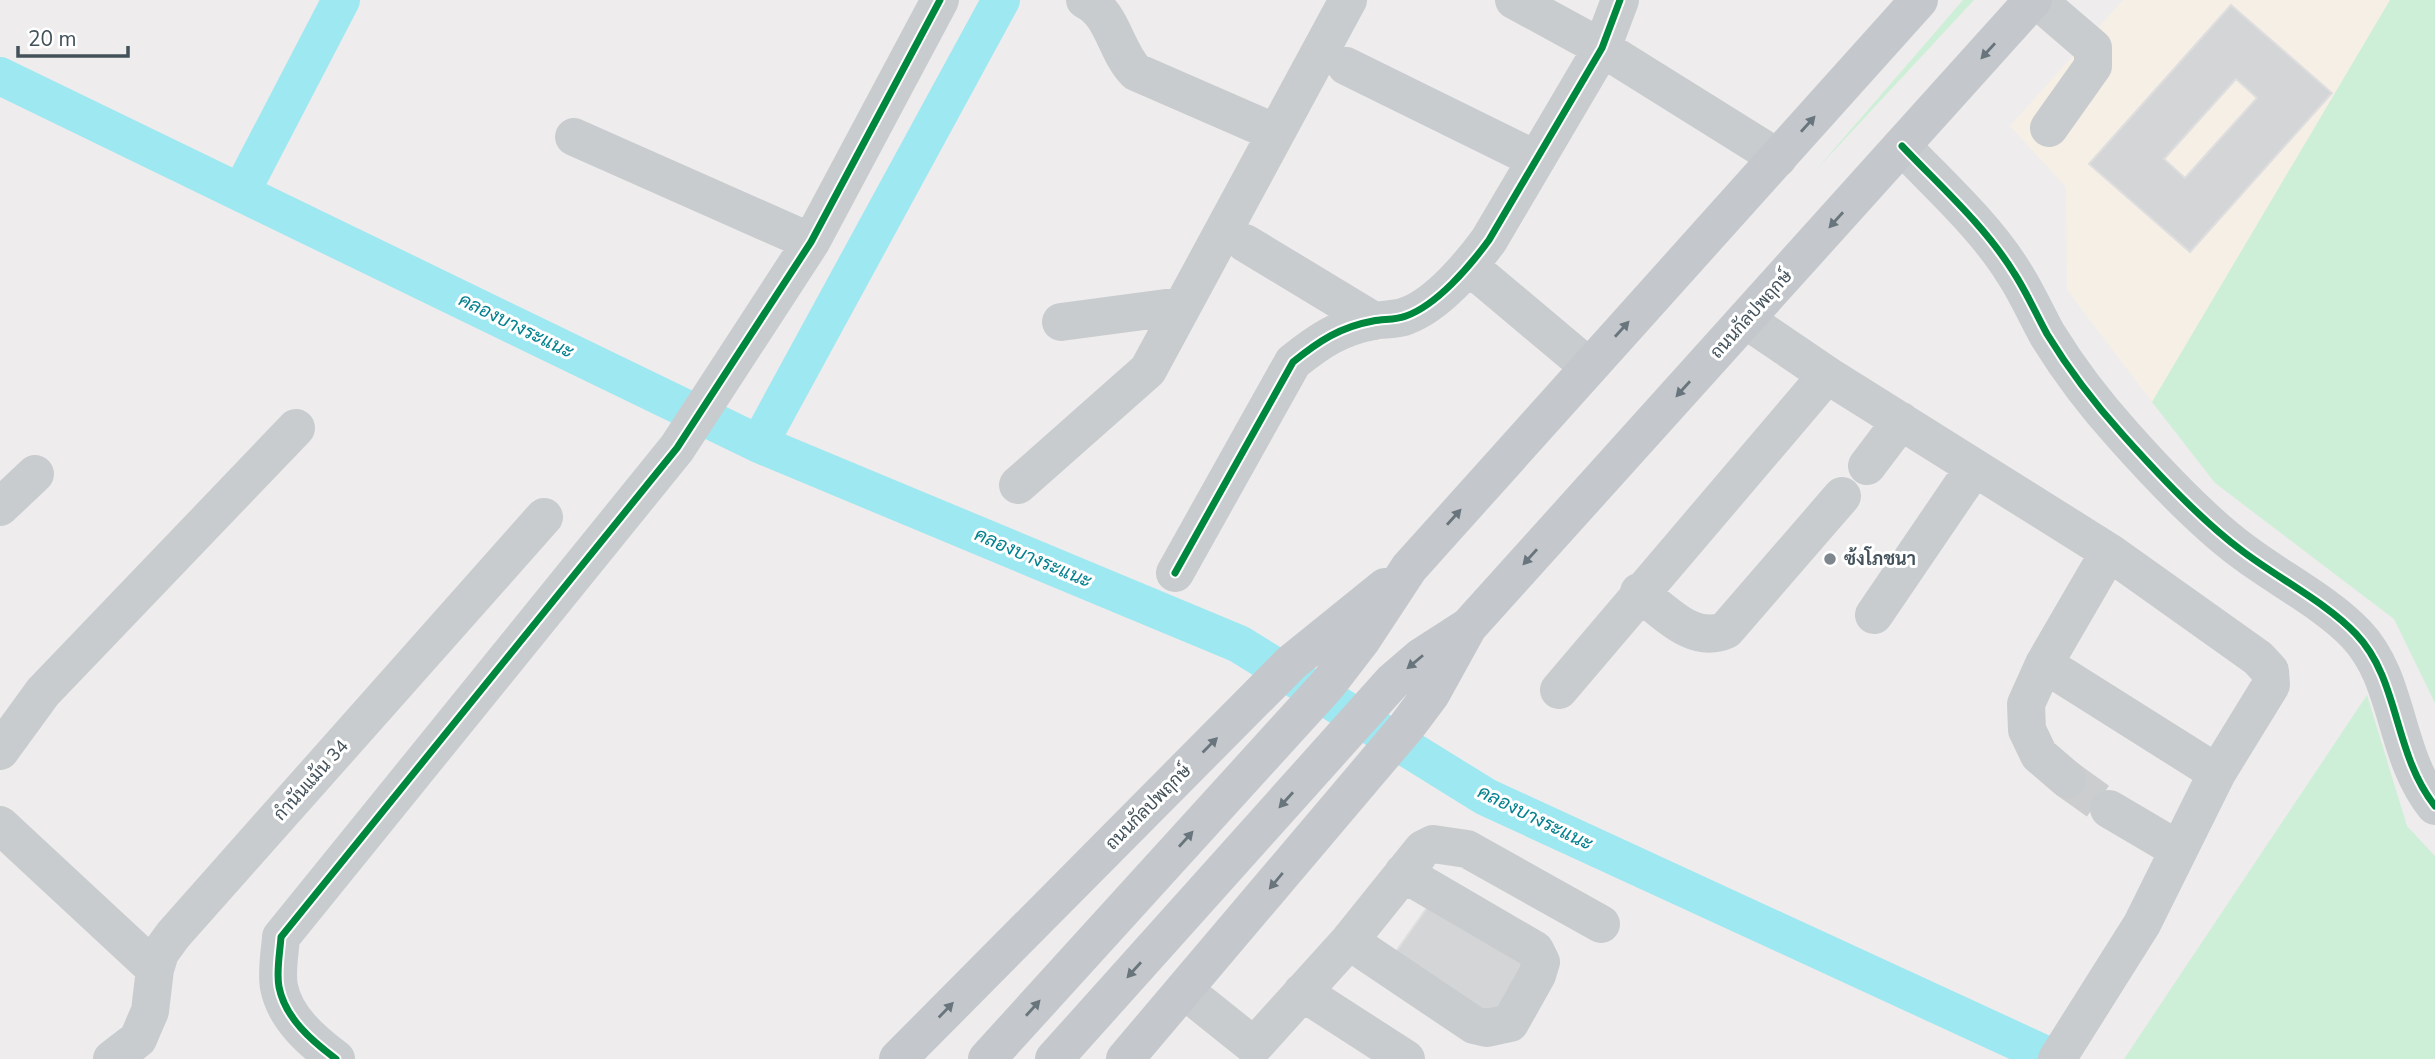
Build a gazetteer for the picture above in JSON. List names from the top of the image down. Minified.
{"streets":{"main road":["ถนนกัลปพฤกษ์"],"street":["กำนันแม้น 34"]},"water":["คลองบางระแนะ"],"places":["ซ้งโภชนา"],"scale_bar":"20 m"}
